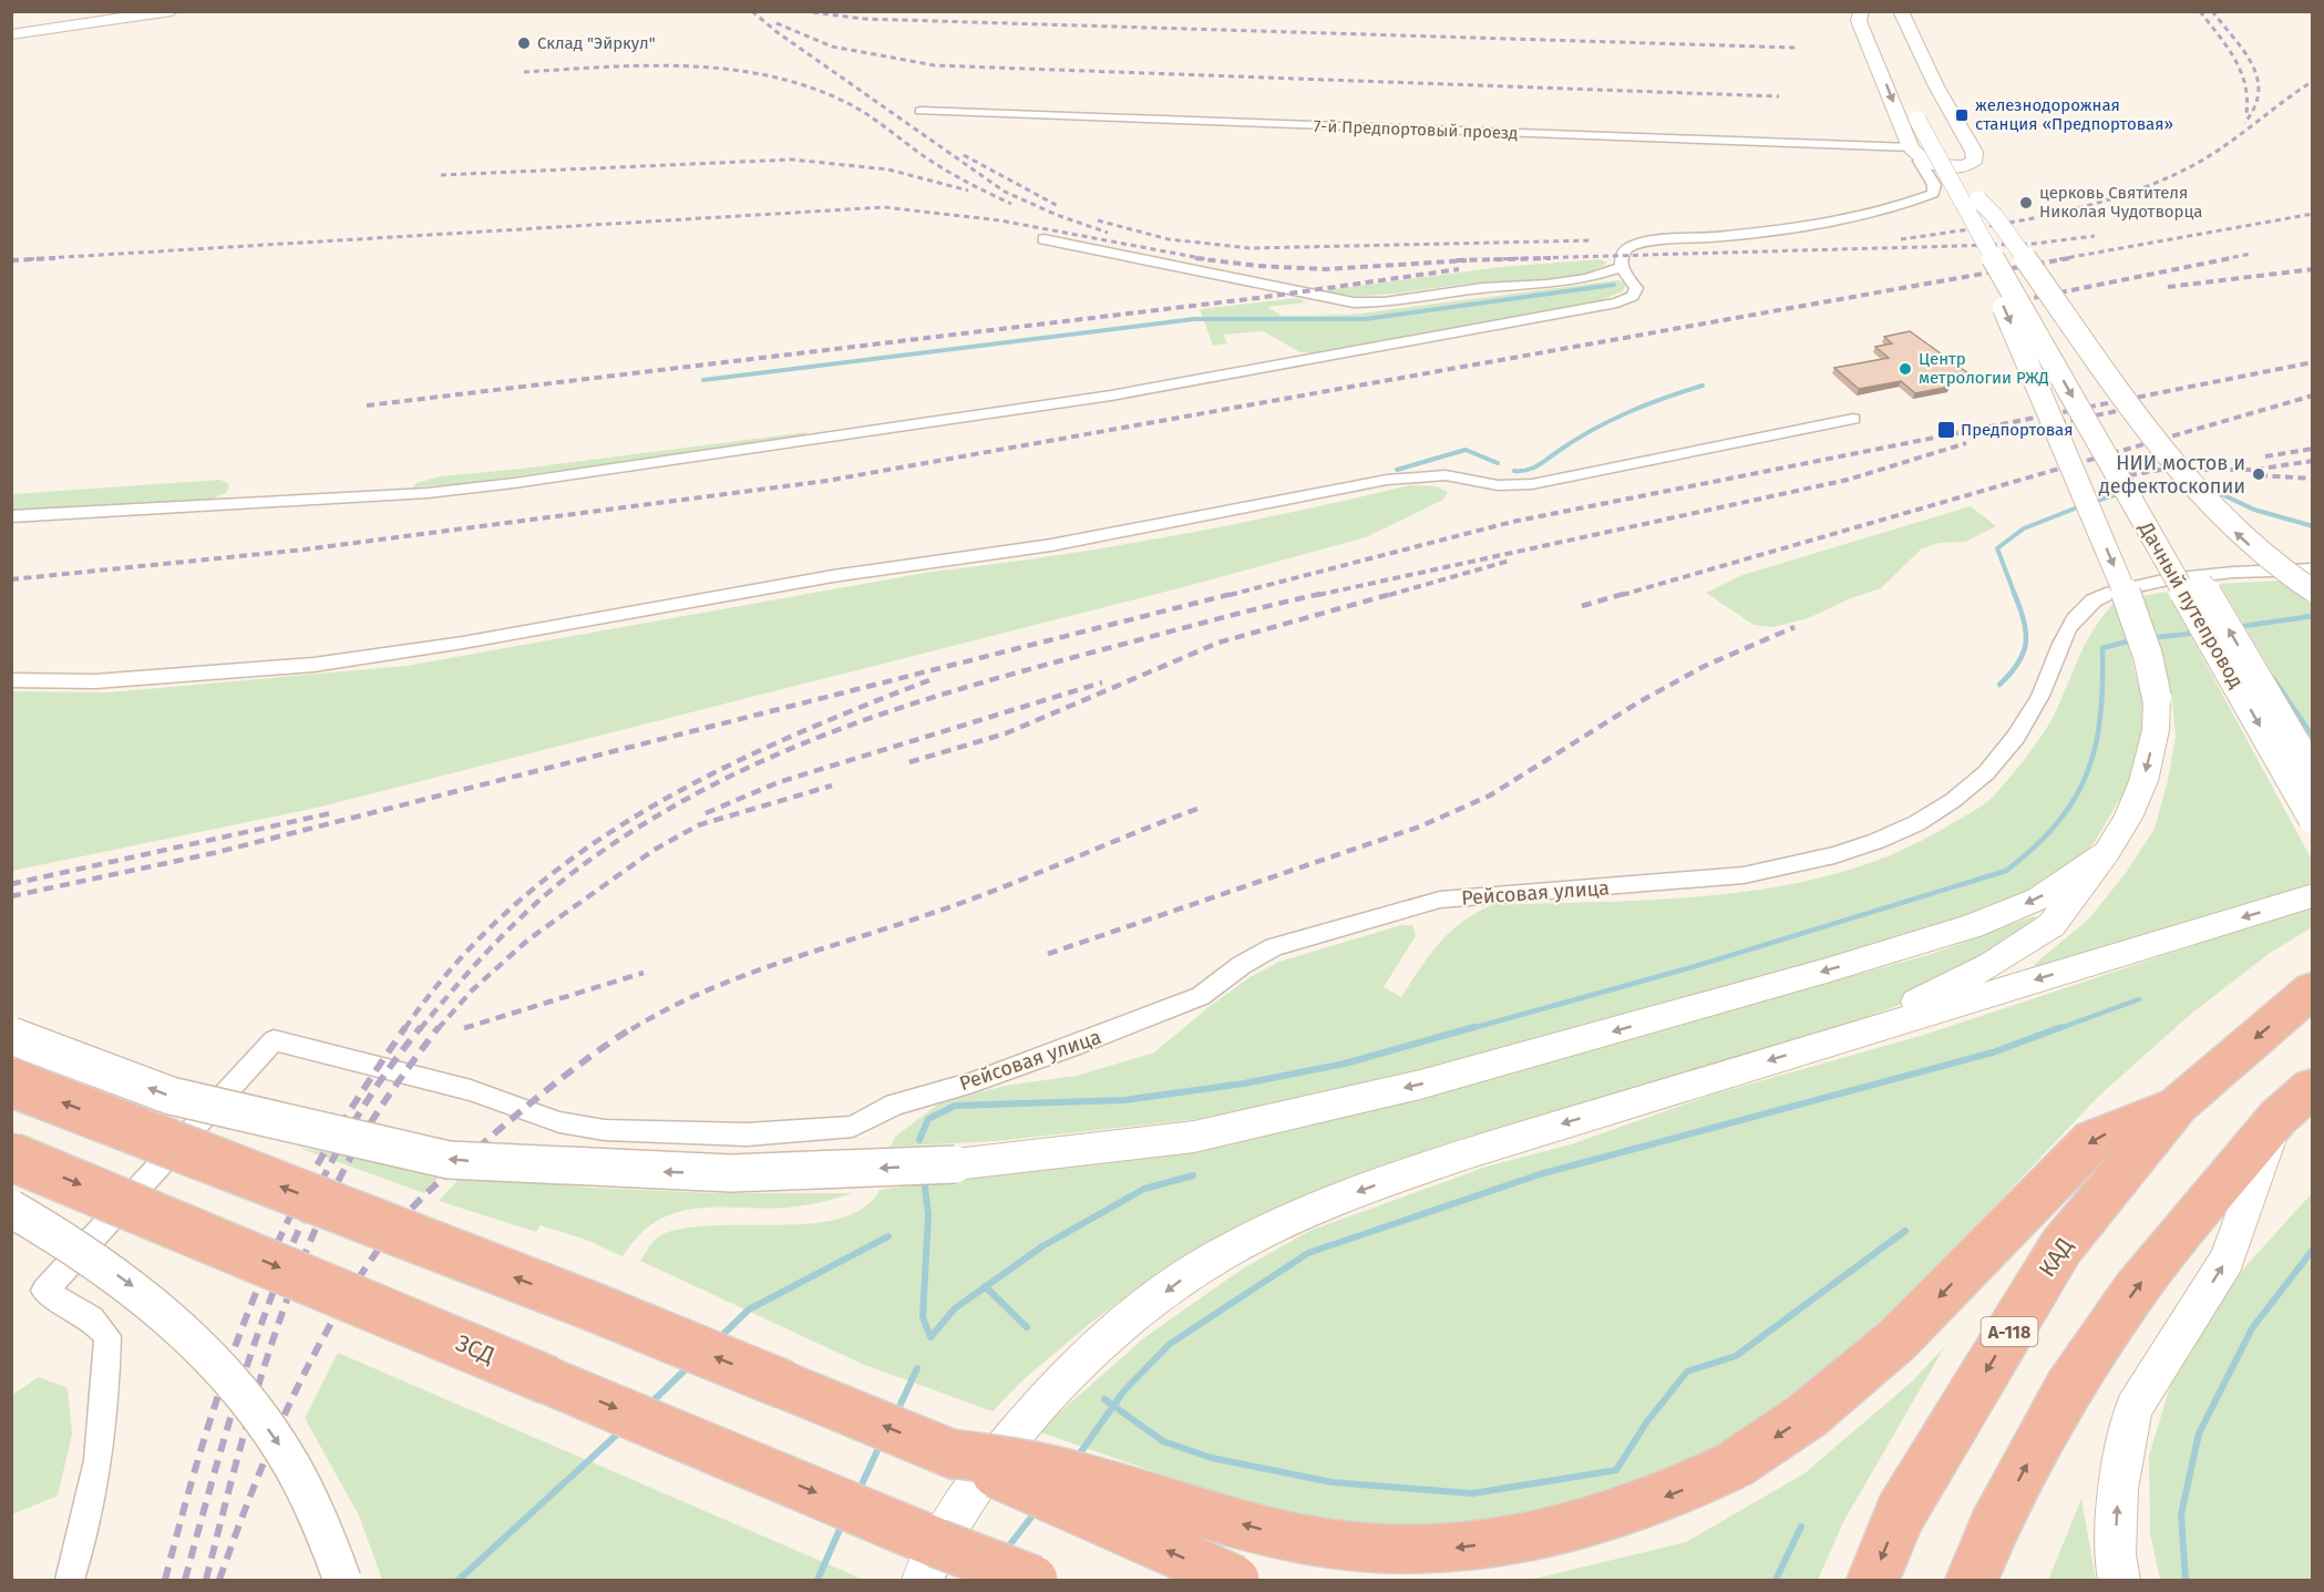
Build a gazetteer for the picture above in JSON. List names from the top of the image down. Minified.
{"streets":{"highway":["КАД","А-118","ЗСД"],"main road":["Дачный путепровод"],"street":["7-й Предпортовый проезд","Рейсовая улица"]},"places":{"other":["Склад \"Эйркул\"","церковь Святителя Николая Чудотворца","Центр метрологии РЖД","НИИ мостов и дефектоскопии"],"transit":["железнодорожная станция «Предпортовая»","Предпортовая"]}}
